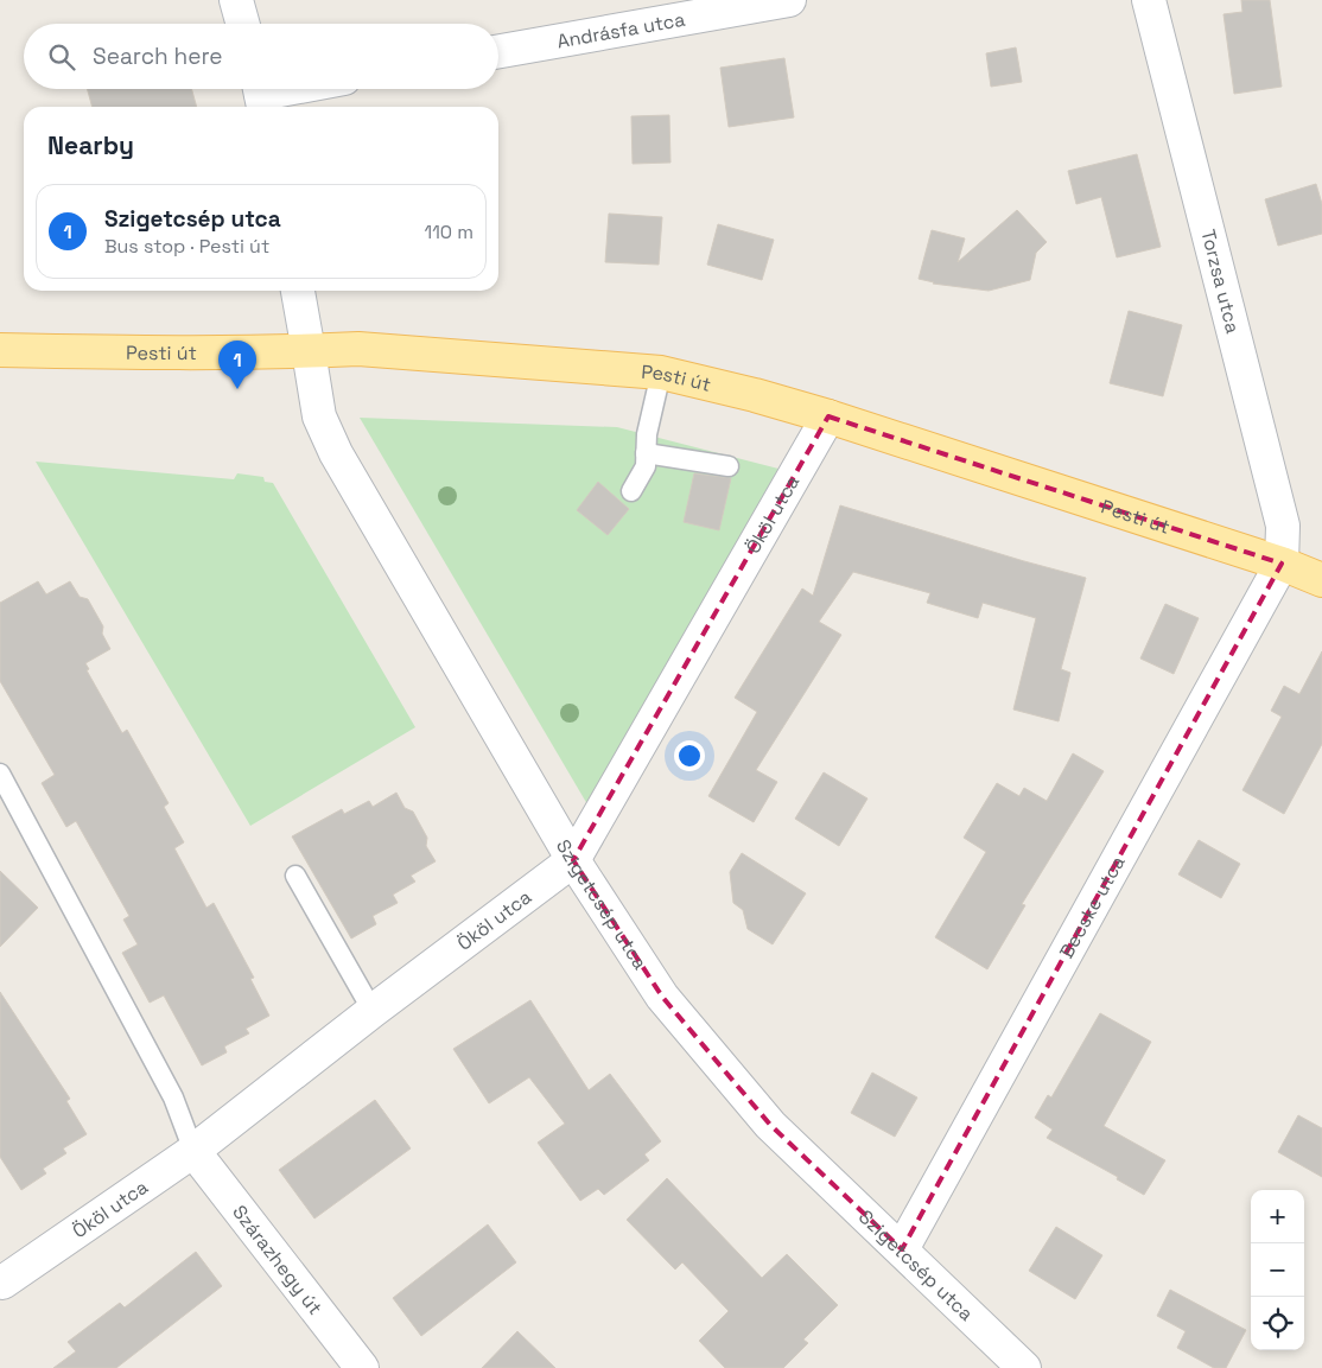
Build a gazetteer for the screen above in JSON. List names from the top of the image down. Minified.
{"streets":{"main road":["Pesti út"],"street":["Andrásfa utca","Torzsa utca","Ököl utca","Szigetcsép utca","Becske utca","Szárazhegy út"]},"crossings":[["Torzsa utca","Pesti út"],["Torzsa utca","Becske utca"],["Pesti út","Ököl utca"],["Pesti út","Szigetcsép utca"],["Pesti út","Becske utca"],["Ököl utca","Szigetcsép utca"],["Ököl utca","Szárazhegy út"],["Szigetcsép utca","Becske utca"]],"page":{"search":"Search here","heading":"Nearby","list":[{"mark":"1","name":"Szigetcsép utca","note":"Bus stop · Pesti út","value":"110 m"}],"pins":"1","map_buttons":["+","−"]}}
